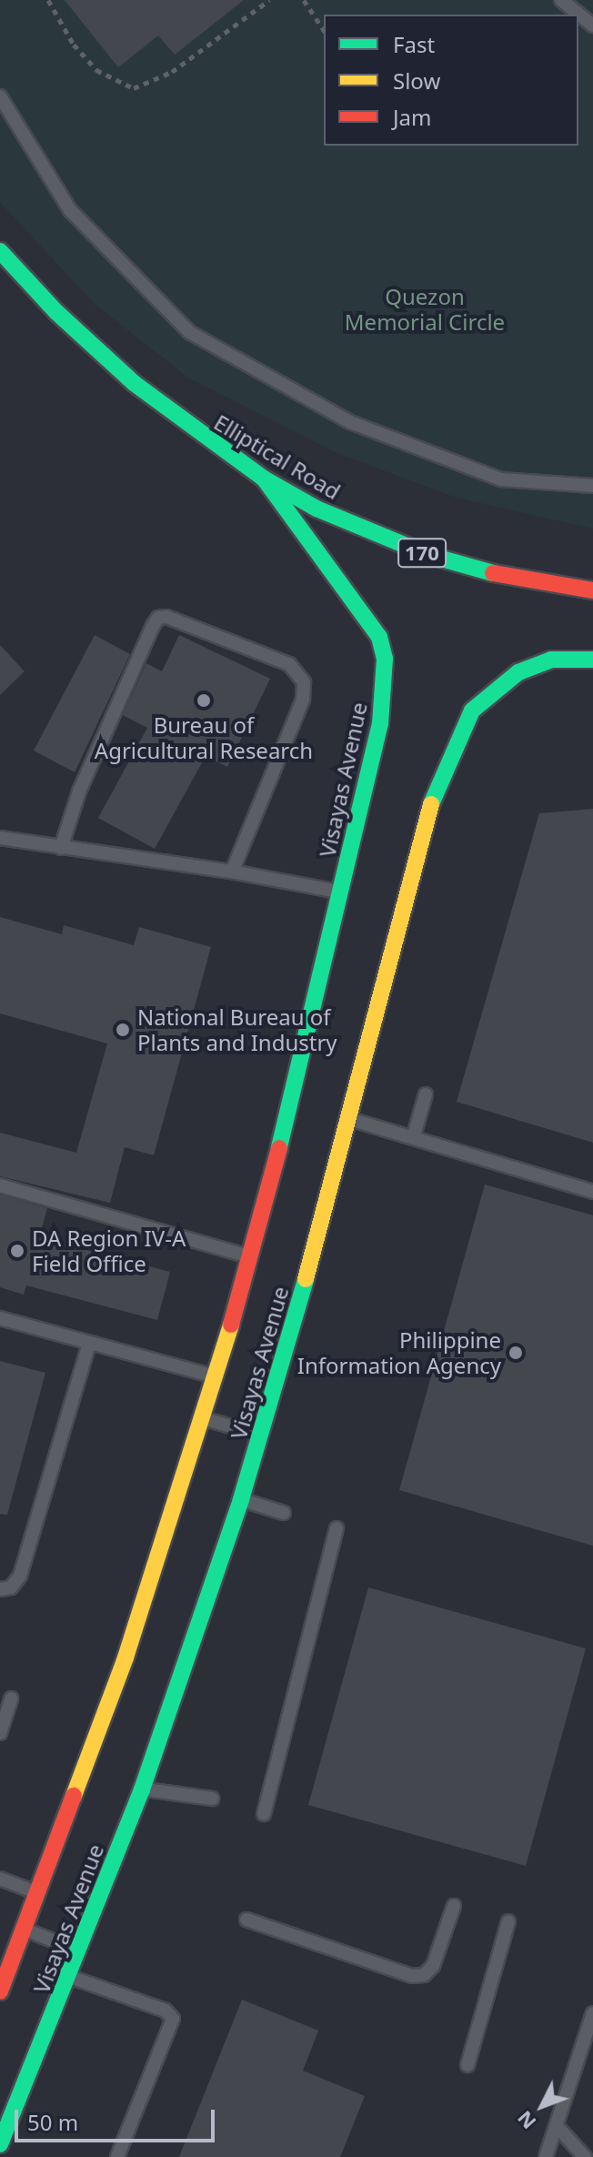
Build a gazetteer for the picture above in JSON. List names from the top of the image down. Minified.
{"streets":{"main road":["Elliptical Road","170","Visayas Avenue"]},"crossings":[["Elliptical Road","Visayas Avenue"]],"parks":["Quezon Memorial Circle"],"places":["Bureau of Agricultural Research","National Bureau of Plants and Industry","DA Region IV-A Field Office","Philippine Information Agency"],"legend":["Fast","Slow","Jam"],"scale_bar":"50 m","north":"bottom left"}
